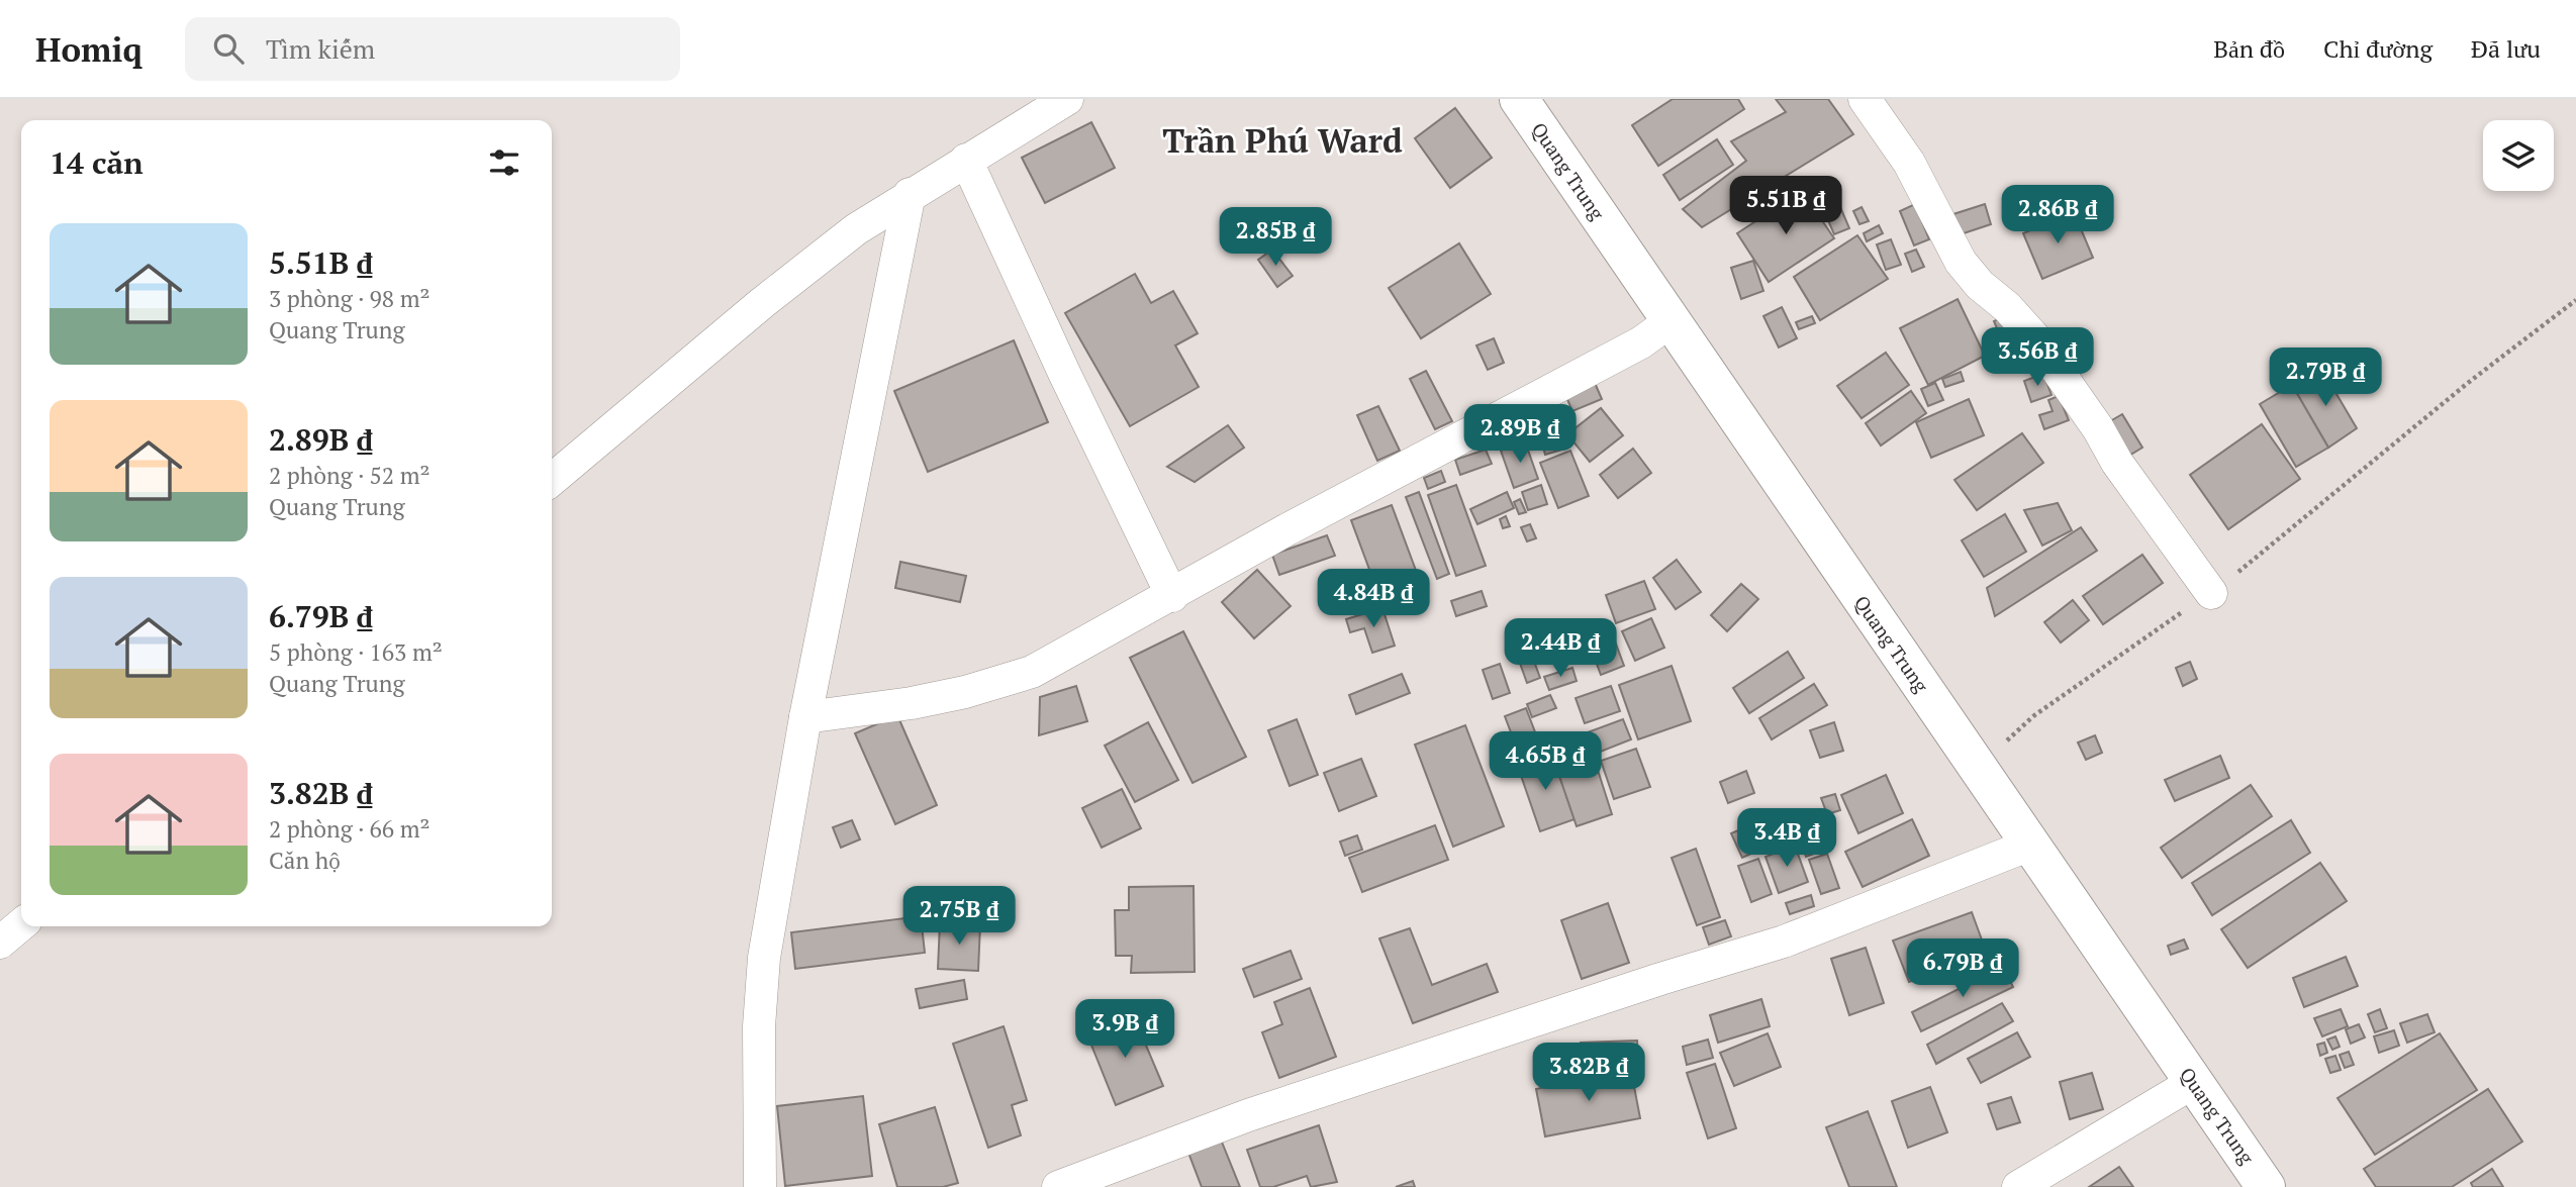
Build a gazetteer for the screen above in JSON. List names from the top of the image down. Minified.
{"streets":{"main road":["Quang Trung"]},"districts":["Trần Phú Ward"],"page":{"header":"Homiq","search":"Tìm kiếm","nav":["Bản đồ","Chỉ đường","Đã lưu"],"heading":"14 căn","price":["5.51B ₫","2.86B ₫","2.85B ₫","3.56B ₫","2.79B ₫","2.89B ₫","4.84B ₫","2.44B ₫","4.65B ₫","3.4B ₫","2.75B ₫","6.79B ₫","3.9B ₫","3.82B ₫"],"list":[{"name":"5.51B ₫","note":"3 phòng · 98 m² · Quang Trung"},{"name":"2.89B ₫","note":"2 phòng · 52 m² · Quang Trung"},{"name":"6.79B ₫","note":"5 phòng · 163 m² · Quang Trung"},{"name":"3.82B ₫","note":"2 phòng · 66 m² · Căn hộ"}]}}
